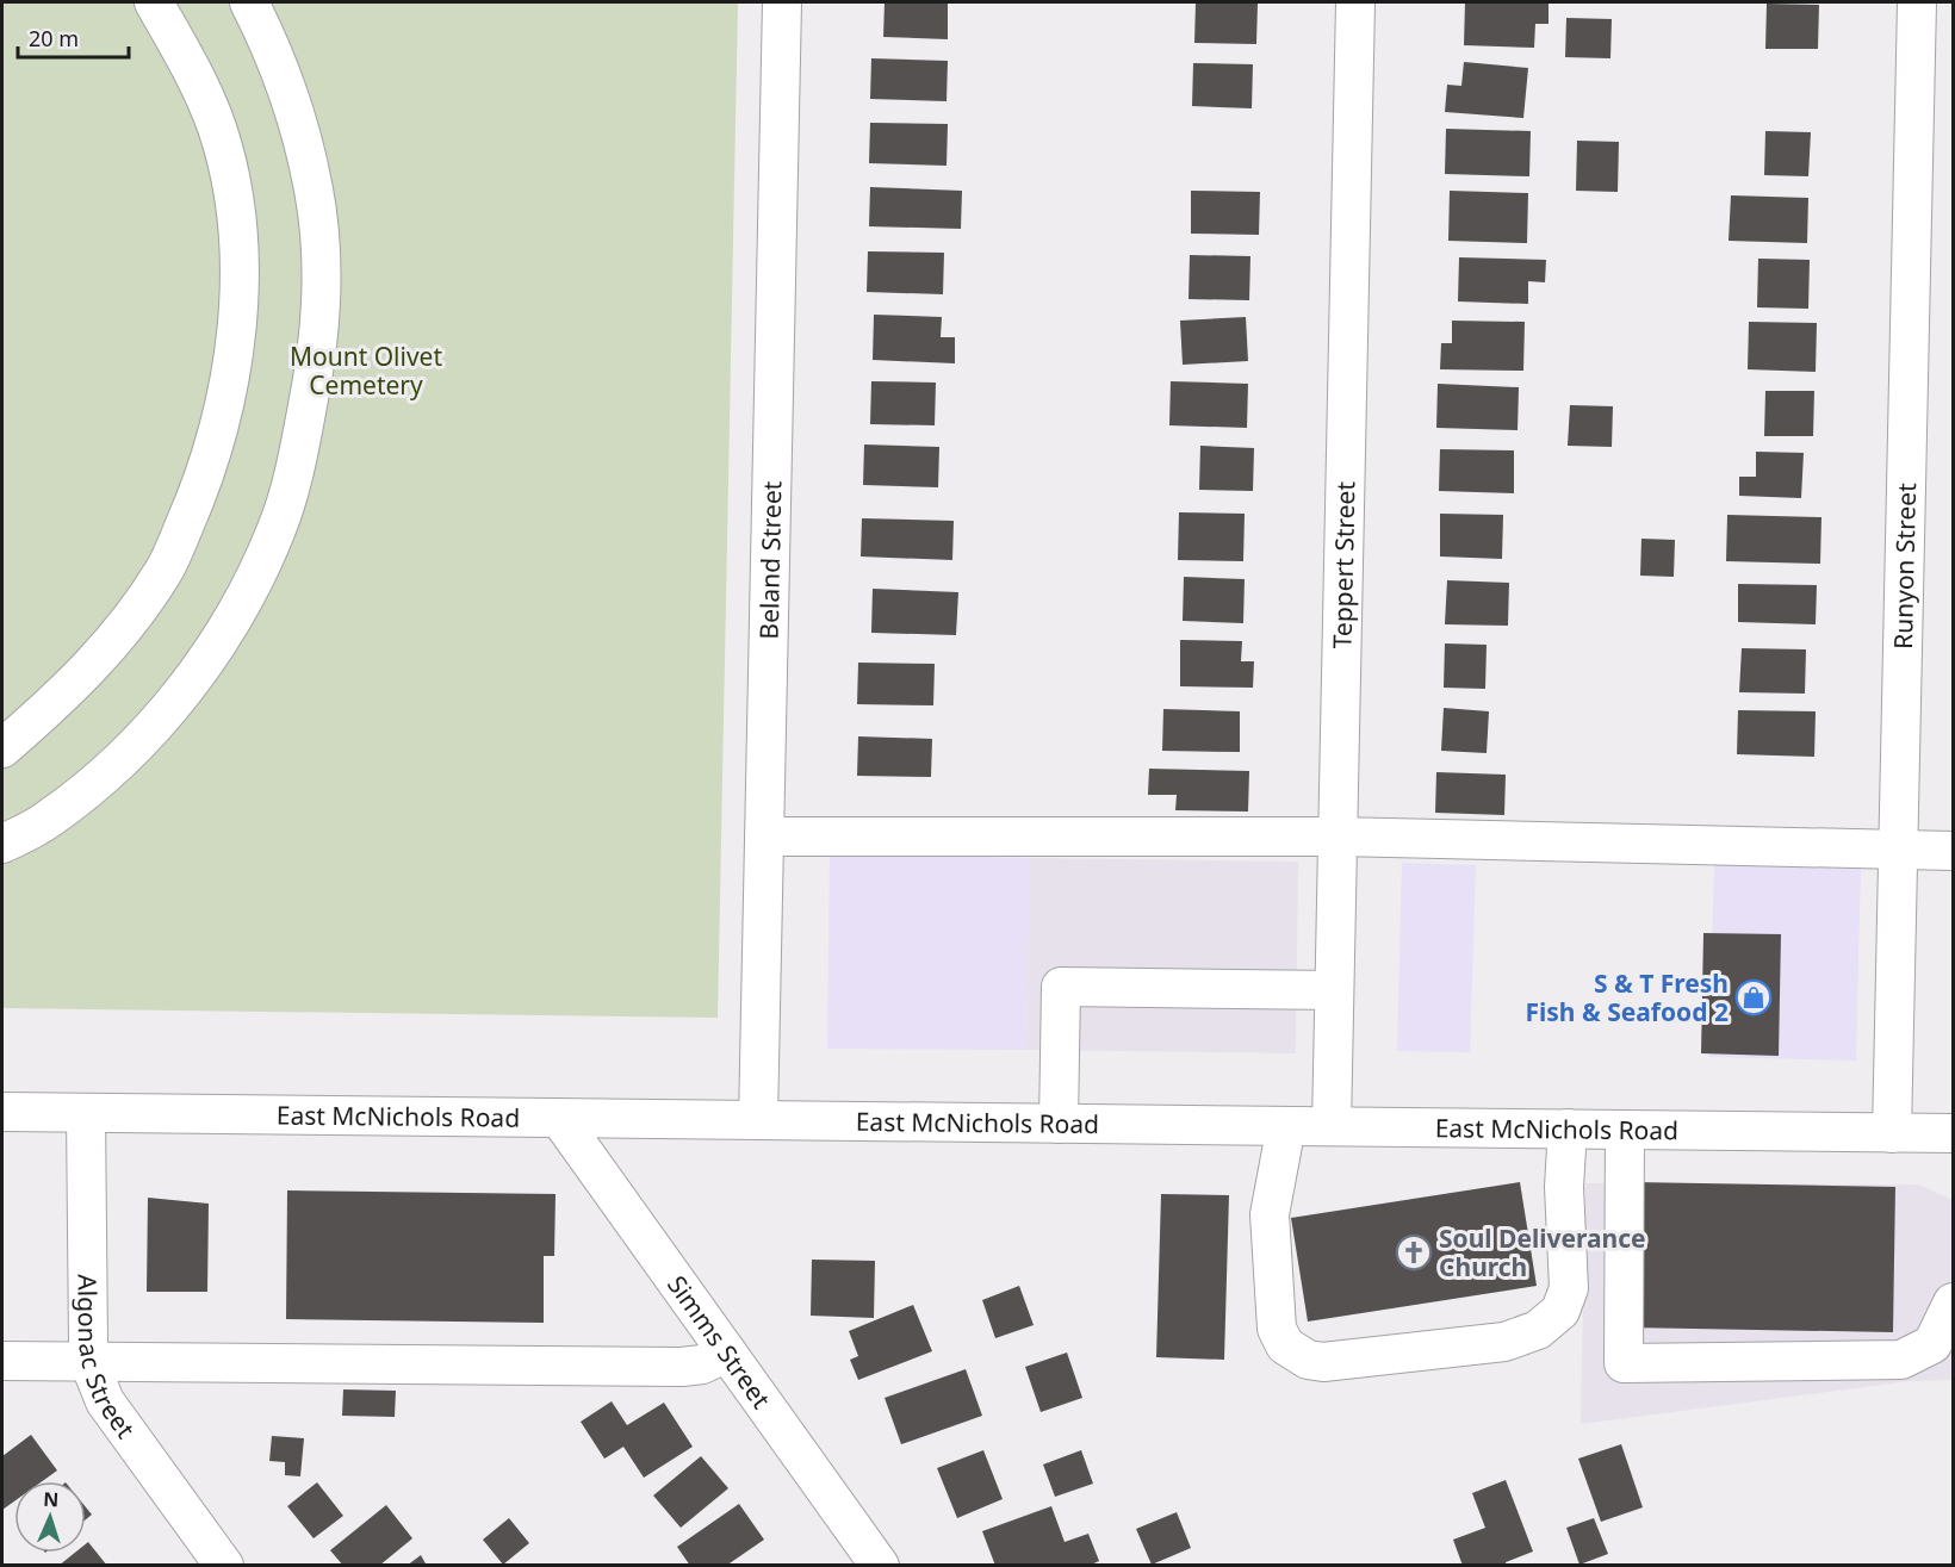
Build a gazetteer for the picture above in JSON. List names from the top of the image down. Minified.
{"streets":{"street":["Beland Street","Teppert Street","Runyon Street","East McNichols Road","Simms Street","Algonac Street"]},"crossings":[["Beland Street","East McNichols Road"],["Teppert Street","East McNichols Road"],["Runyon Street","East McNichols Road"],["East McNichols Road","Simms Street"],["East McNichols Road","Algonac Street"]],"parks":["Mount Olivet Cemetery"],"places":{"shop":["S & T Fresh Fish & Seafood 2"],"church":["Soul Deliverance Church"]},"scale_bar":"20 m","north":"top"}
